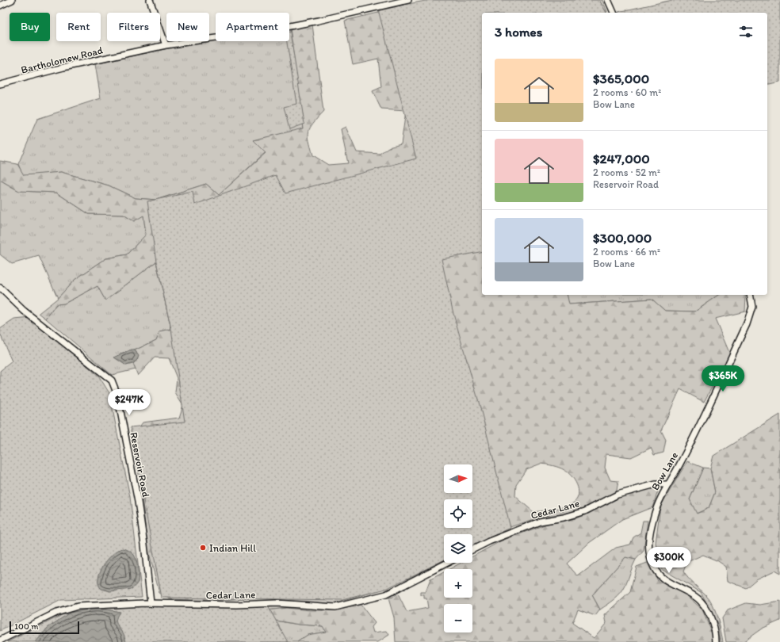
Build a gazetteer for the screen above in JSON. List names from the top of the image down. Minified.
{"streets":{"street":["Bartholomew Road","Reservoir Road","Bow Lane","Cedar Lane"]},"crossings":[["Reservoir Road","Cedar Lane"],["Bow Lane","Cedar Lane"]],"places":["Indian Hill"],"scale_bar":"100 m","north":"right","page":{"chip":["Buy","Rent","Filters","New","Apartment"],"heading":"3 homes","list":[{"name":"$365,000","note":"2 rooms · 60 m² · Bow Lane"},{"name":"$247,000","note":"2 rooms · 52 m² · Reservoir Road"},{"name":"$300,000","note":"2 rooms · 66 m² · Bow Lane"}],"price":["$365K","$247K","$300K"],"map_buttons":["+","−"],"scale":"100 m"}}
